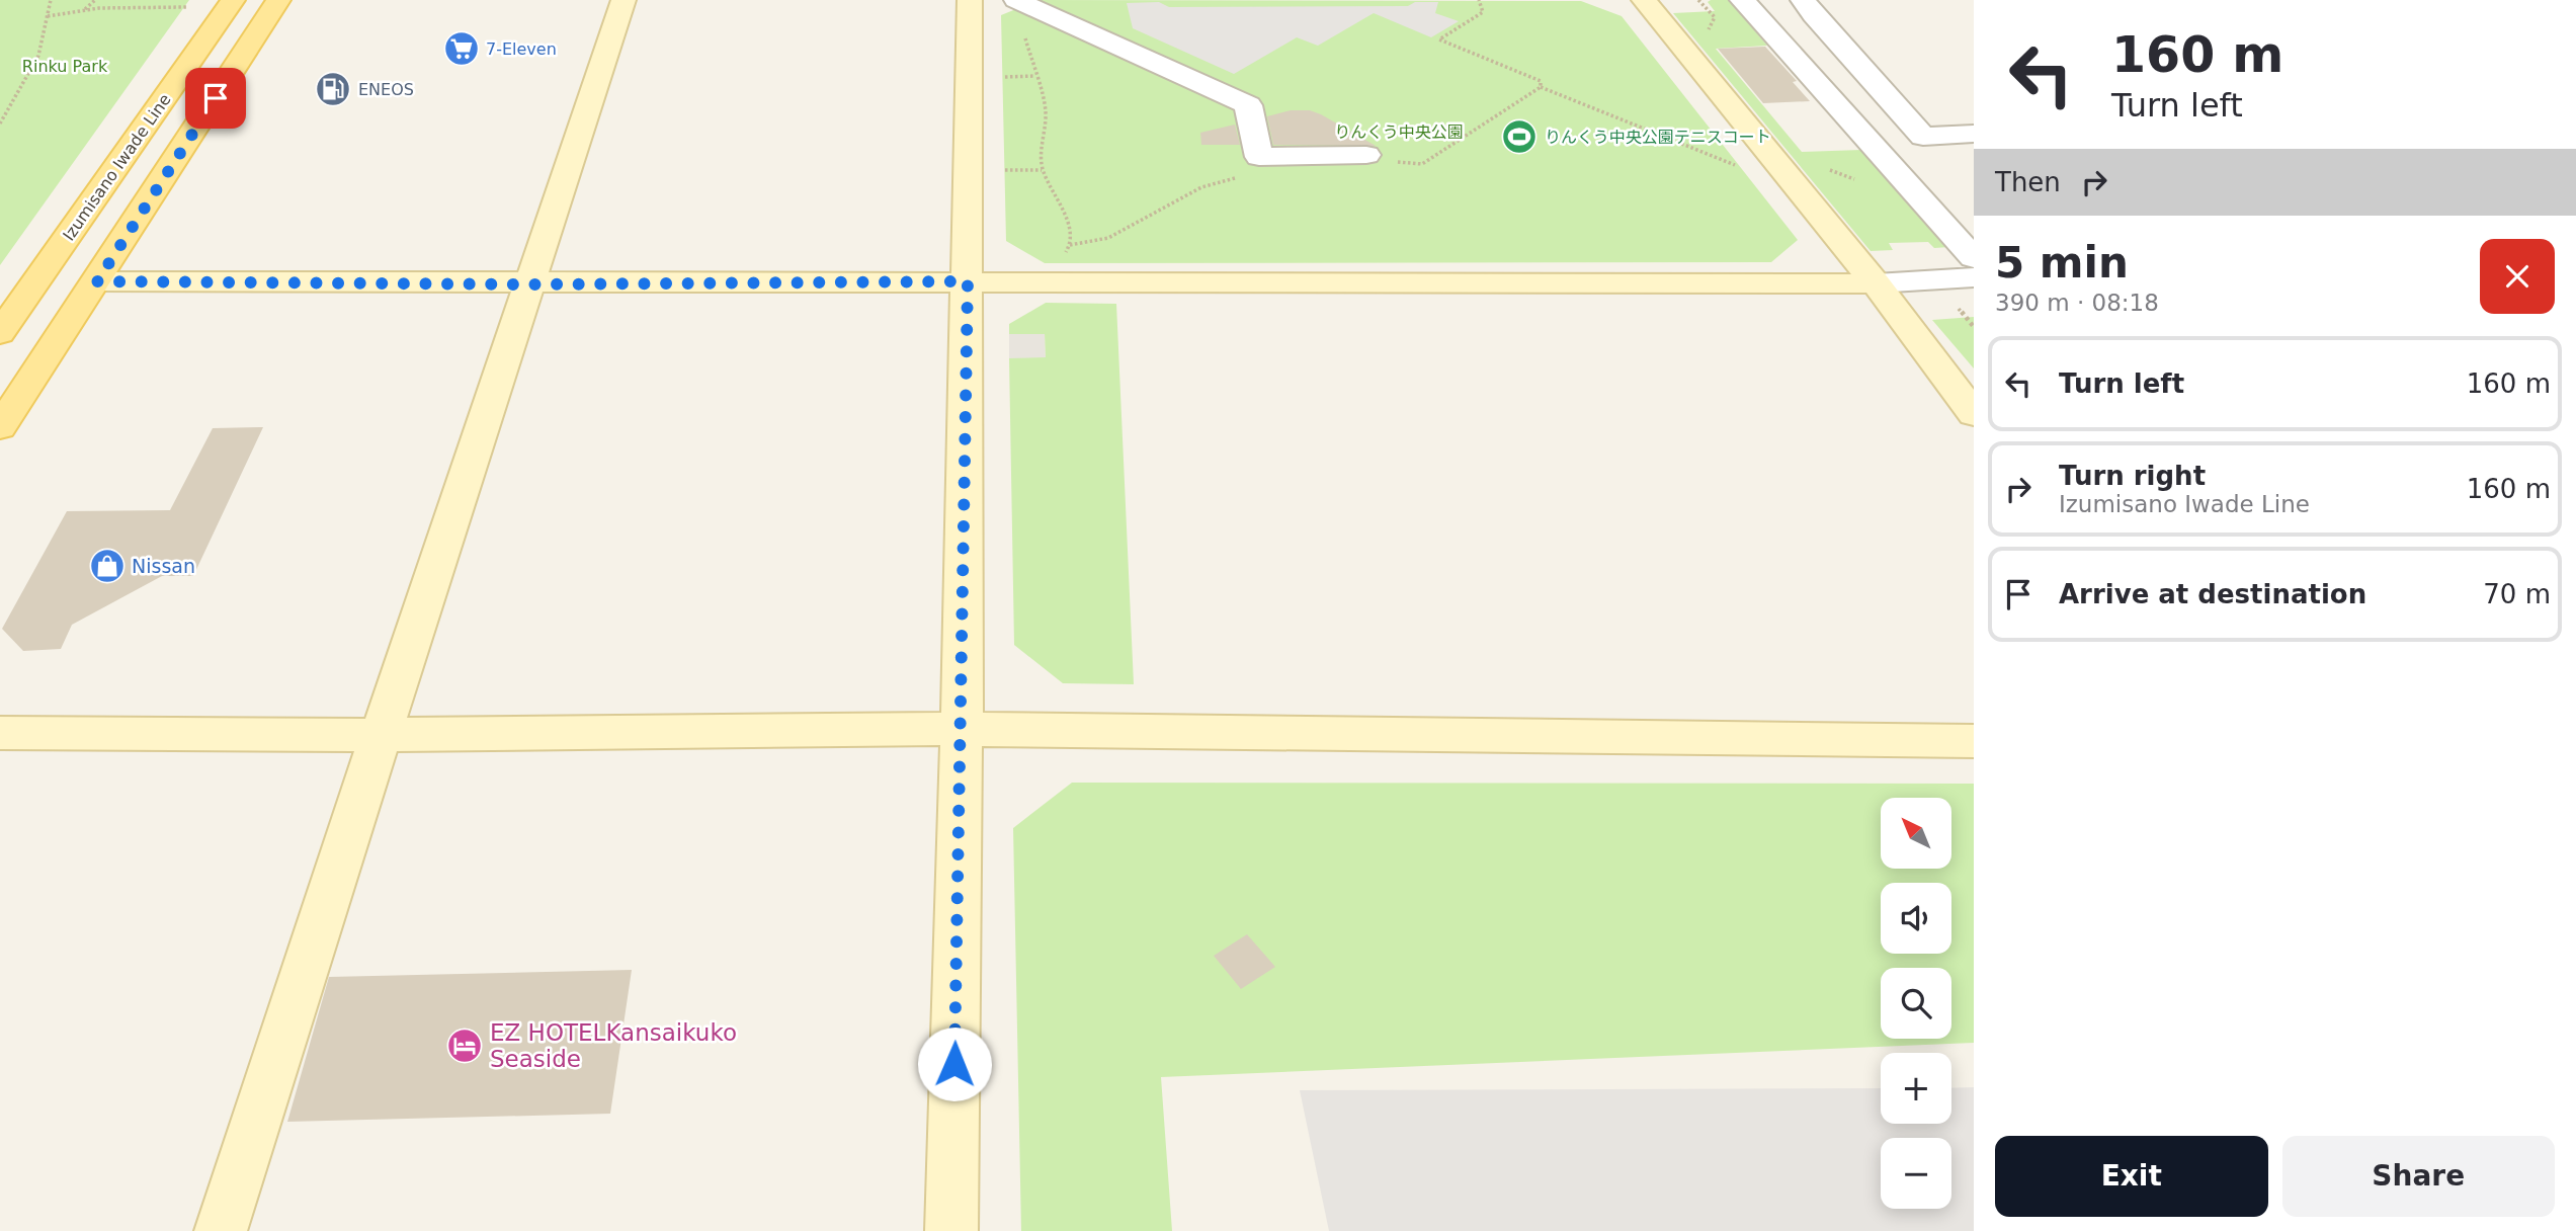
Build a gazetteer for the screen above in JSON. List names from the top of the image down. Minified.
{"streets":{"main road":["Izumisano Iwade Line"]},"parks":["Rinku Park","りんくう中央公園"],"places":{"supermarket":["7-Eleven"],"fuel station":["ENEOS"],"sports":["りんくう中央公園テニスコート"],"shop":["Nissan"],"hotel":["EZ HOTELKansaikuko Seaside"]},"north":"top left","page":{"turn":["160 m","Turn left"],"then":"Then","heading":["5 min","390 m · 08:18"],"list":[{"name":"Turn left","value":"160 m"},{"name":"Turn right","note":"Izumisano Iwade Line","value":"160 m"},{"name":"Arrive at destination","value":"70 m"}],"map_buttons":["+","−"],"buttons":["Exit","Share"]}}
